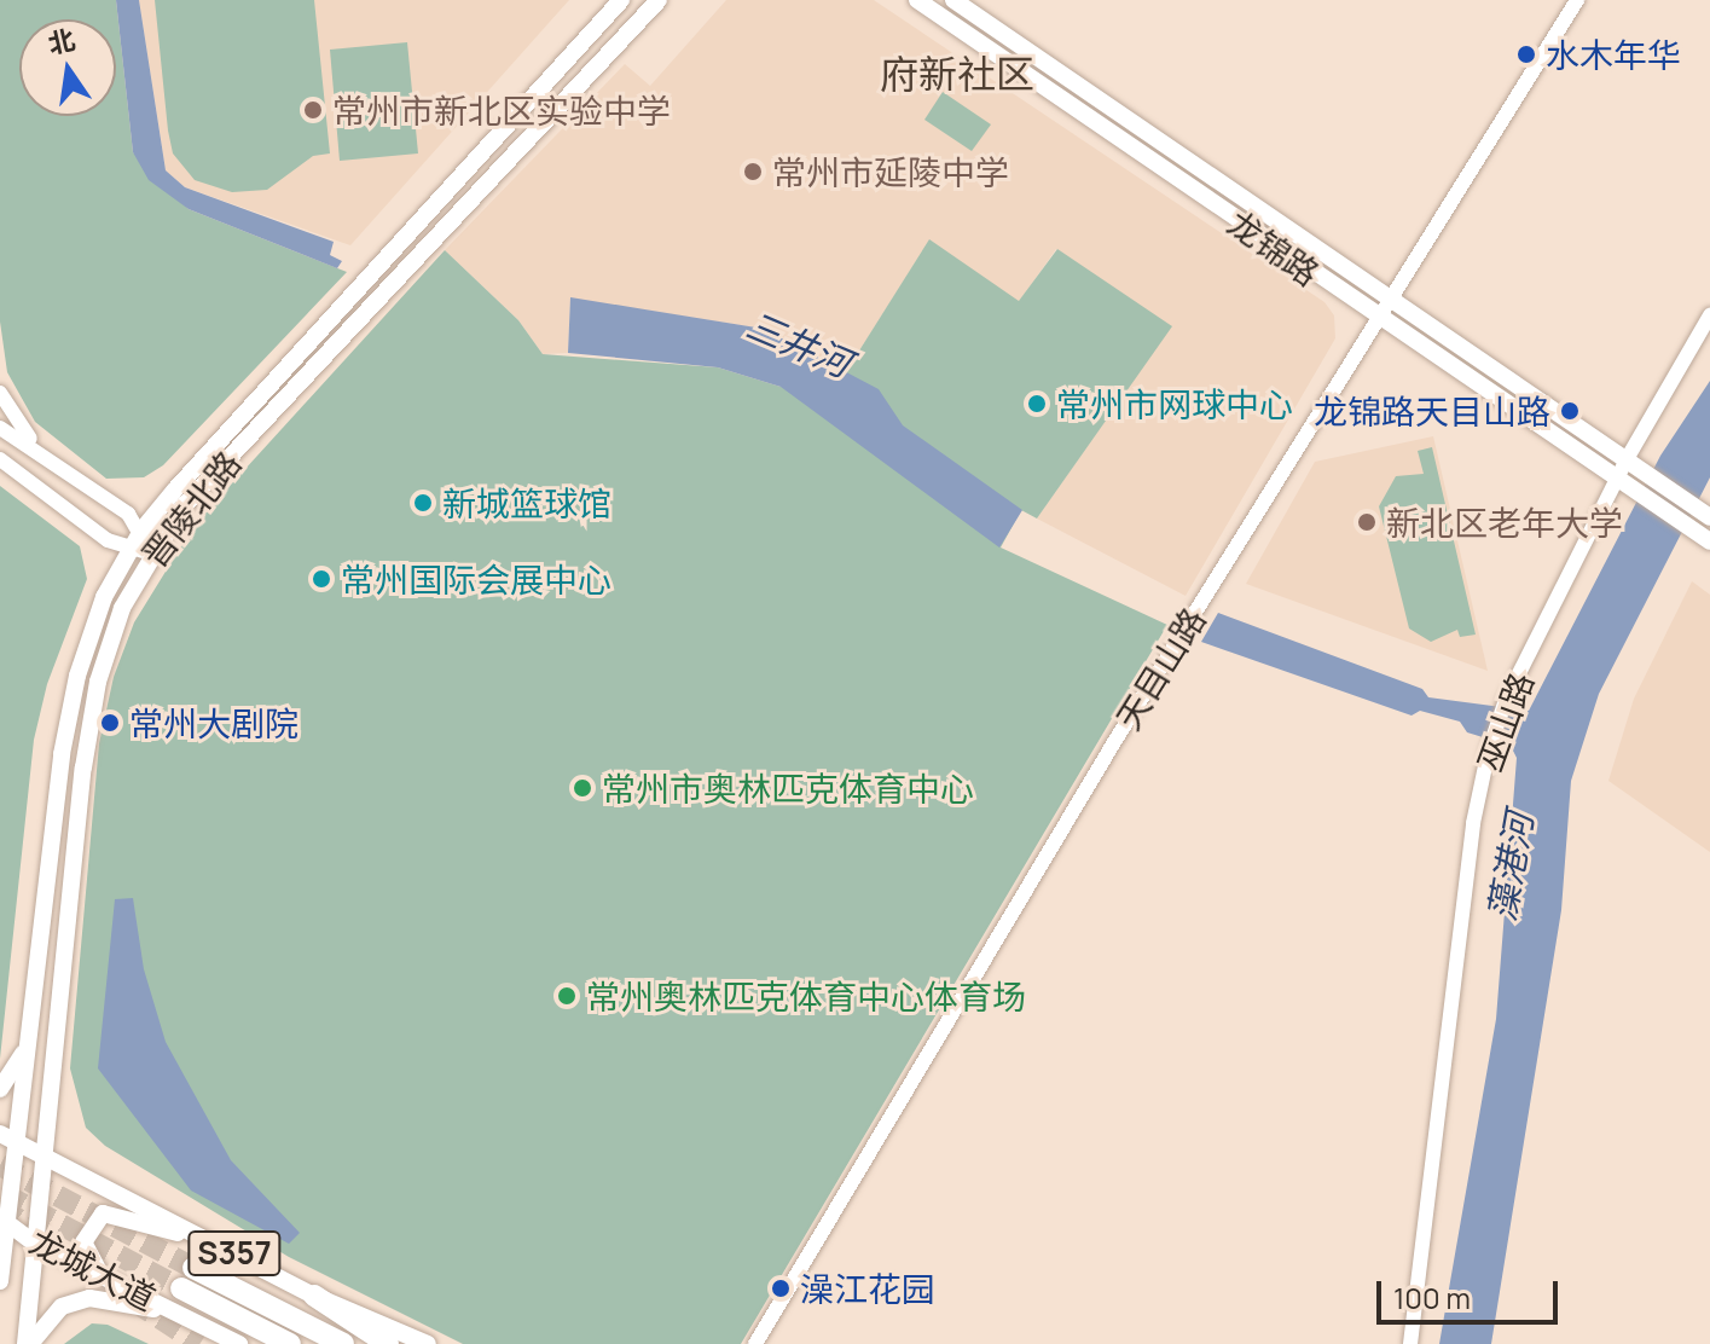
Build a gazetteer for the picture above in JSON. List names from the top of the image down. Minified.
{"streets":{"main road":["龙锦路","晋陵北路","S357","龙城大道"],"street":["天目山路","巫山路"]},"crossings":[["龙锦路","天目山路"],["龙锦路","巫山路"],["晋陵北路","S357"],["晋陵北路","龙城大道"]],"districts":["府新社区"],"water":["三井河","藻港河"],"places":["水木年华","常州市新北区实验中学","常州市延陵中学","常州市网球中心","龙锦路天目山路","新城篮球馆","新北区老年大学","常州国际会展中心","常州大剧院","常州市奥林匹克体育中心","常州奥林匹克体育中心体育场","澡江花园"],"scale_bar":"100 m","north":"top"}
